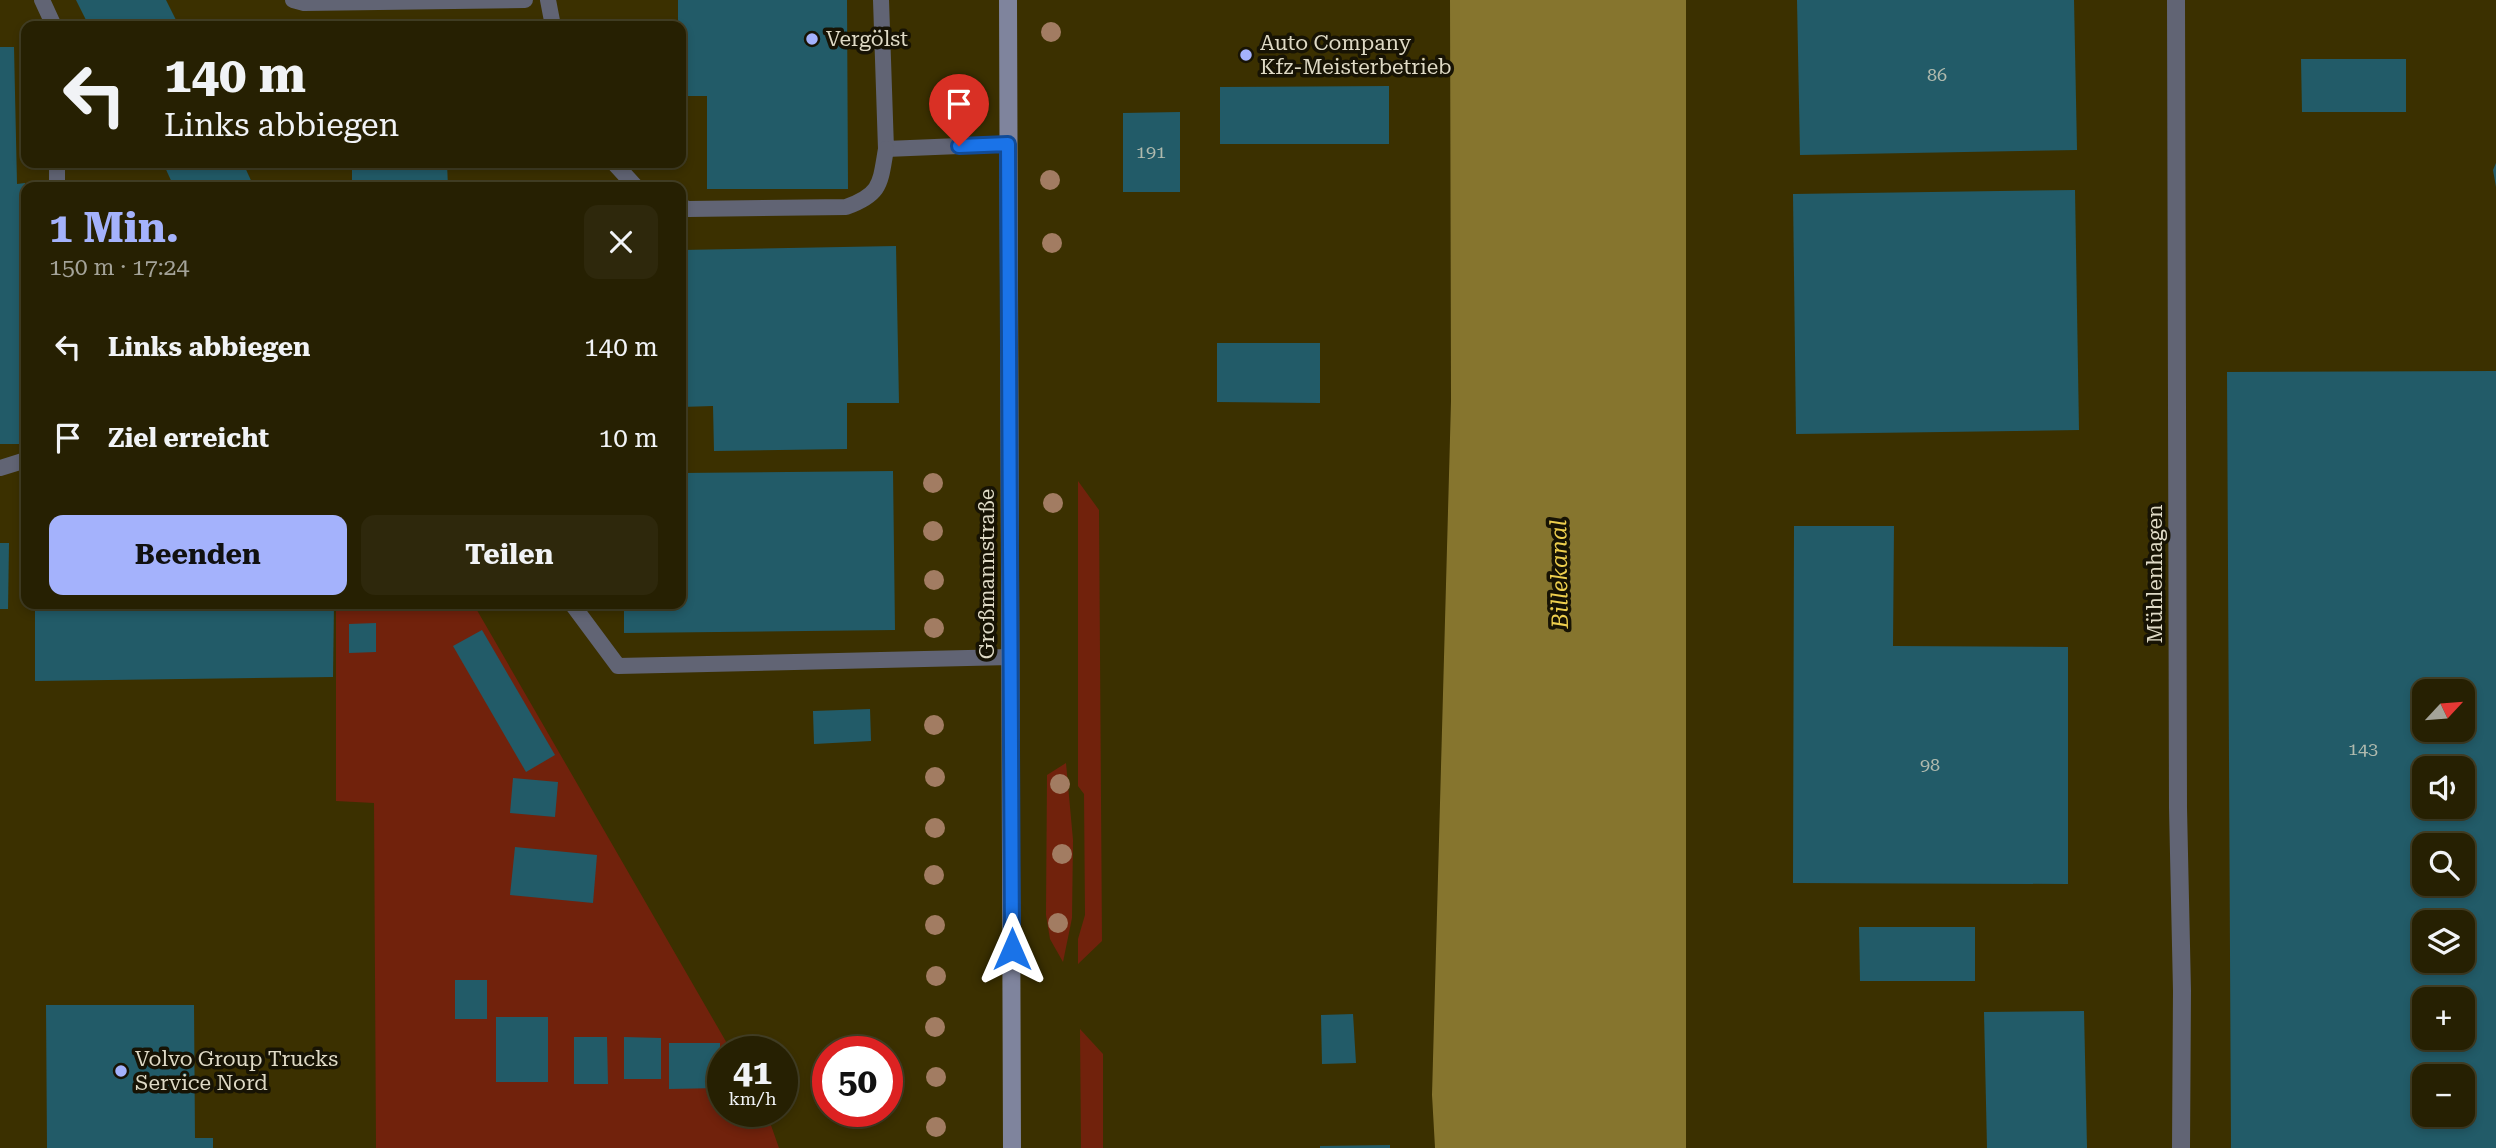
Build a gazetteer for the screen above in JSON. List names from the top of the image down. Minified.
{"streets":{"main road":["Großmannstraße"],"street":["Mühlenhagen"]},"water":["Billekanal"],"places":["Vergölst","Auto Company Kfz-Meisterbetrieb","Volvo Group Trucks Service Nord"],"house_numbers":["86","191","143","98"],"north":"top right","page":{"turn":["140 m","Links abbiegen"],"heading":["1 Min.","150 m · 17:24"],"list":[{"name":"Links abbiegen","value":"140 m"},{"name":"Ziel erreicht","value":"10 m"}],"buttons":["Beenden","Teilen"],"map_buttons":["+","−"],"speed":"41 km/h","limit":"50"}}
